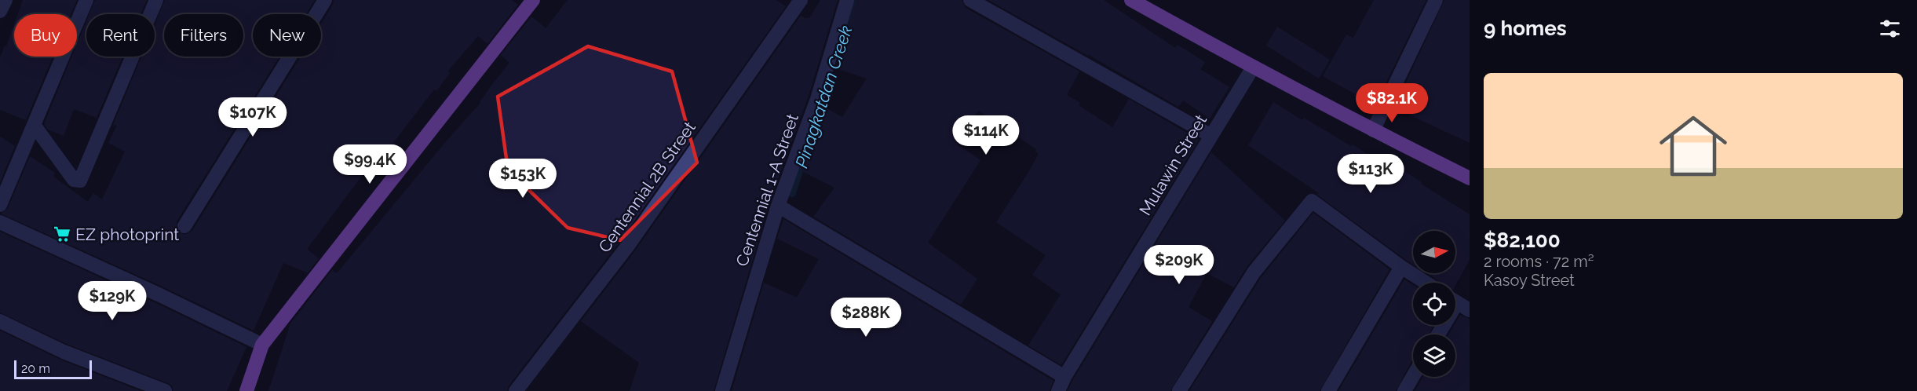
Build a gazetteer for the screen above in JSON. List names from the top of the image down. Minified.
{"streets":{"street":["Mulawin Street","Centennial 2B Street","Centennial 1-A Street"]},"water":["Pinagkatdan Creek"],"places":{"supermarket":["EZ photoprint"]},"scale_bar":"20 m","north":"right","page":{"heading":"9 homes","chip":["Buy","Rent","Filters","New"],"list":[{"name":"$82,100","note":"2 rooms · 72 m² · Kasoy Street"}],"price":["$82.1K","$107K","$114K","$99.4K","$113K","$153K","$209K","$129K","$288K"],"scale":"20 m"}}
